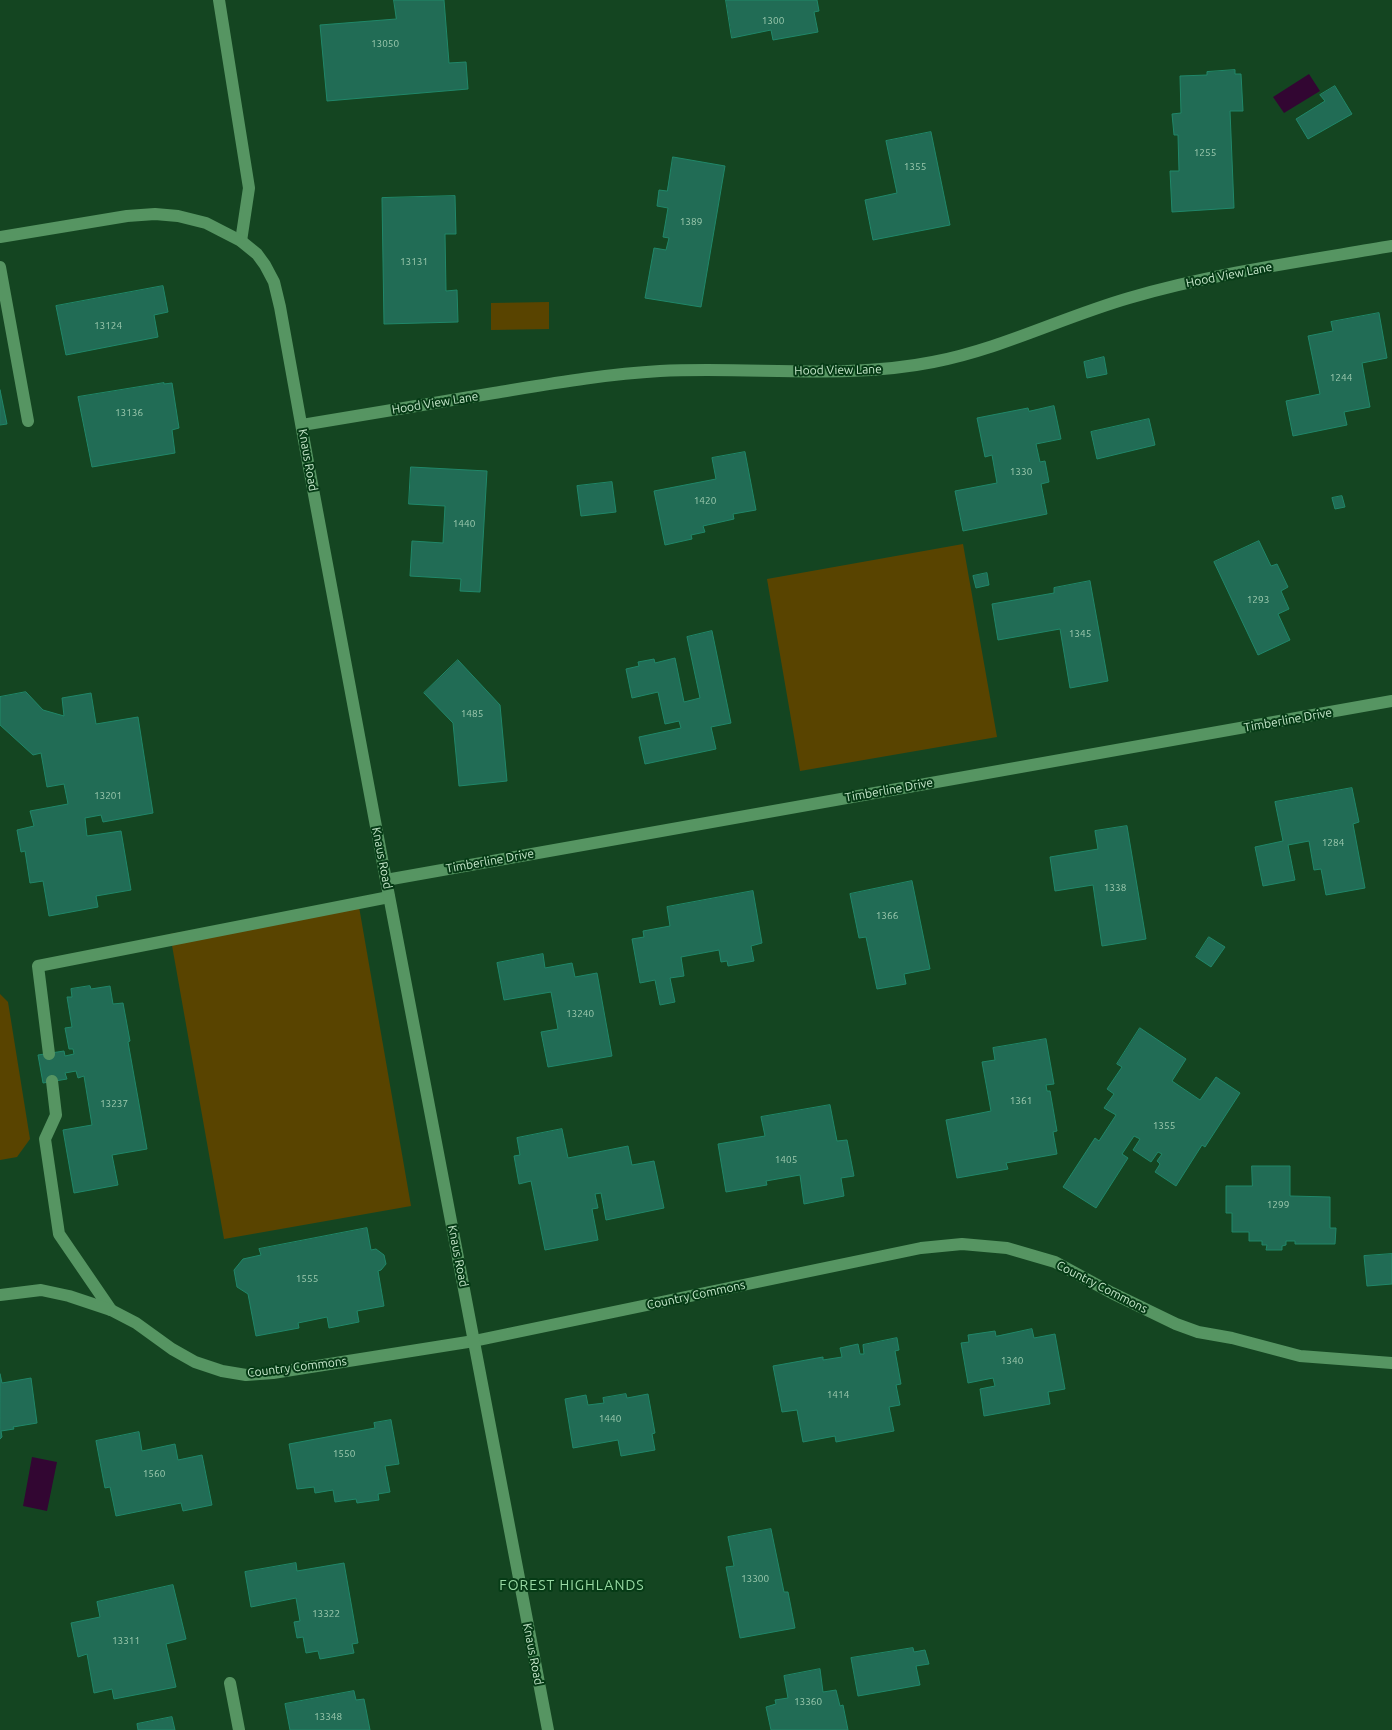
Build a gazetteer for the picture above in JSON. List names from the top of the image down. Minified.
{"streets":{"street":["Hood View Lane","Knaus Road","Timberline Drive","Country Commons"]},"crossings":[["Hood View Lane","Knaus Road"],["Knaus Road","Timberline Drive"],["Knaus Road","Country Commons"]],"districts":["FOREST HIGHLANDS"],"house_numbers":["1300","13050","1255","1355","1389","13131","13124","1244","13136","1330","1420","1440","1293","1345","1485","13201","1284","1338","1366","13240","1361","13237","1355","1405","1299","1555","1340","1414","1440","1550","1560","13300","13322","13311","13360","13348"]}
